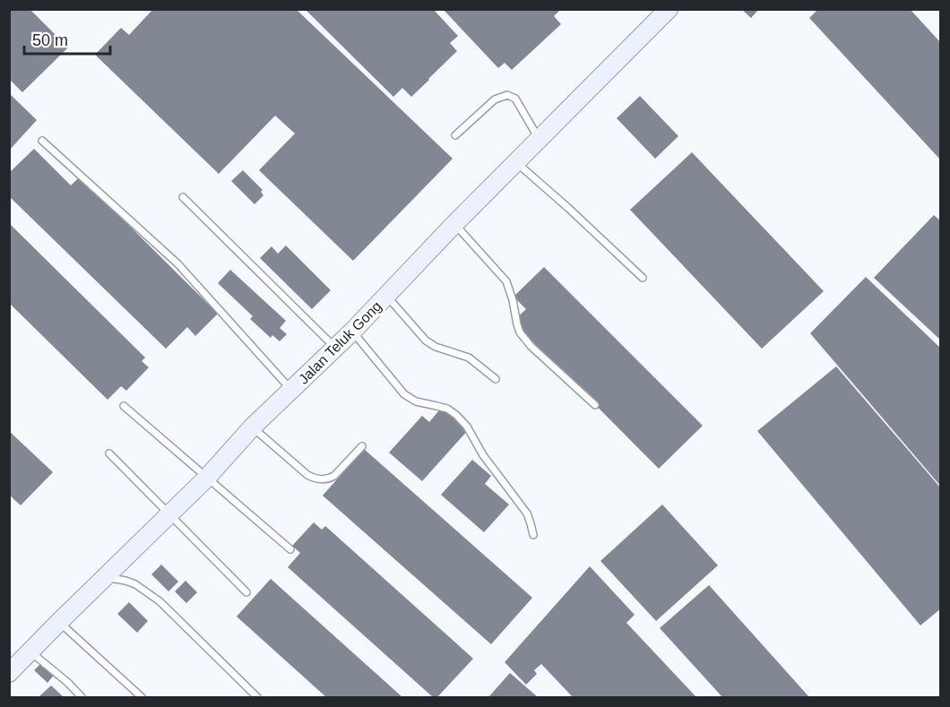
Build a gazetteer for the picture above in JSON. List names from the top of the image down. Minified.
{"streets":{"street":["Jalan Teluk Gong"]},"scale_bar":"50 m"}
